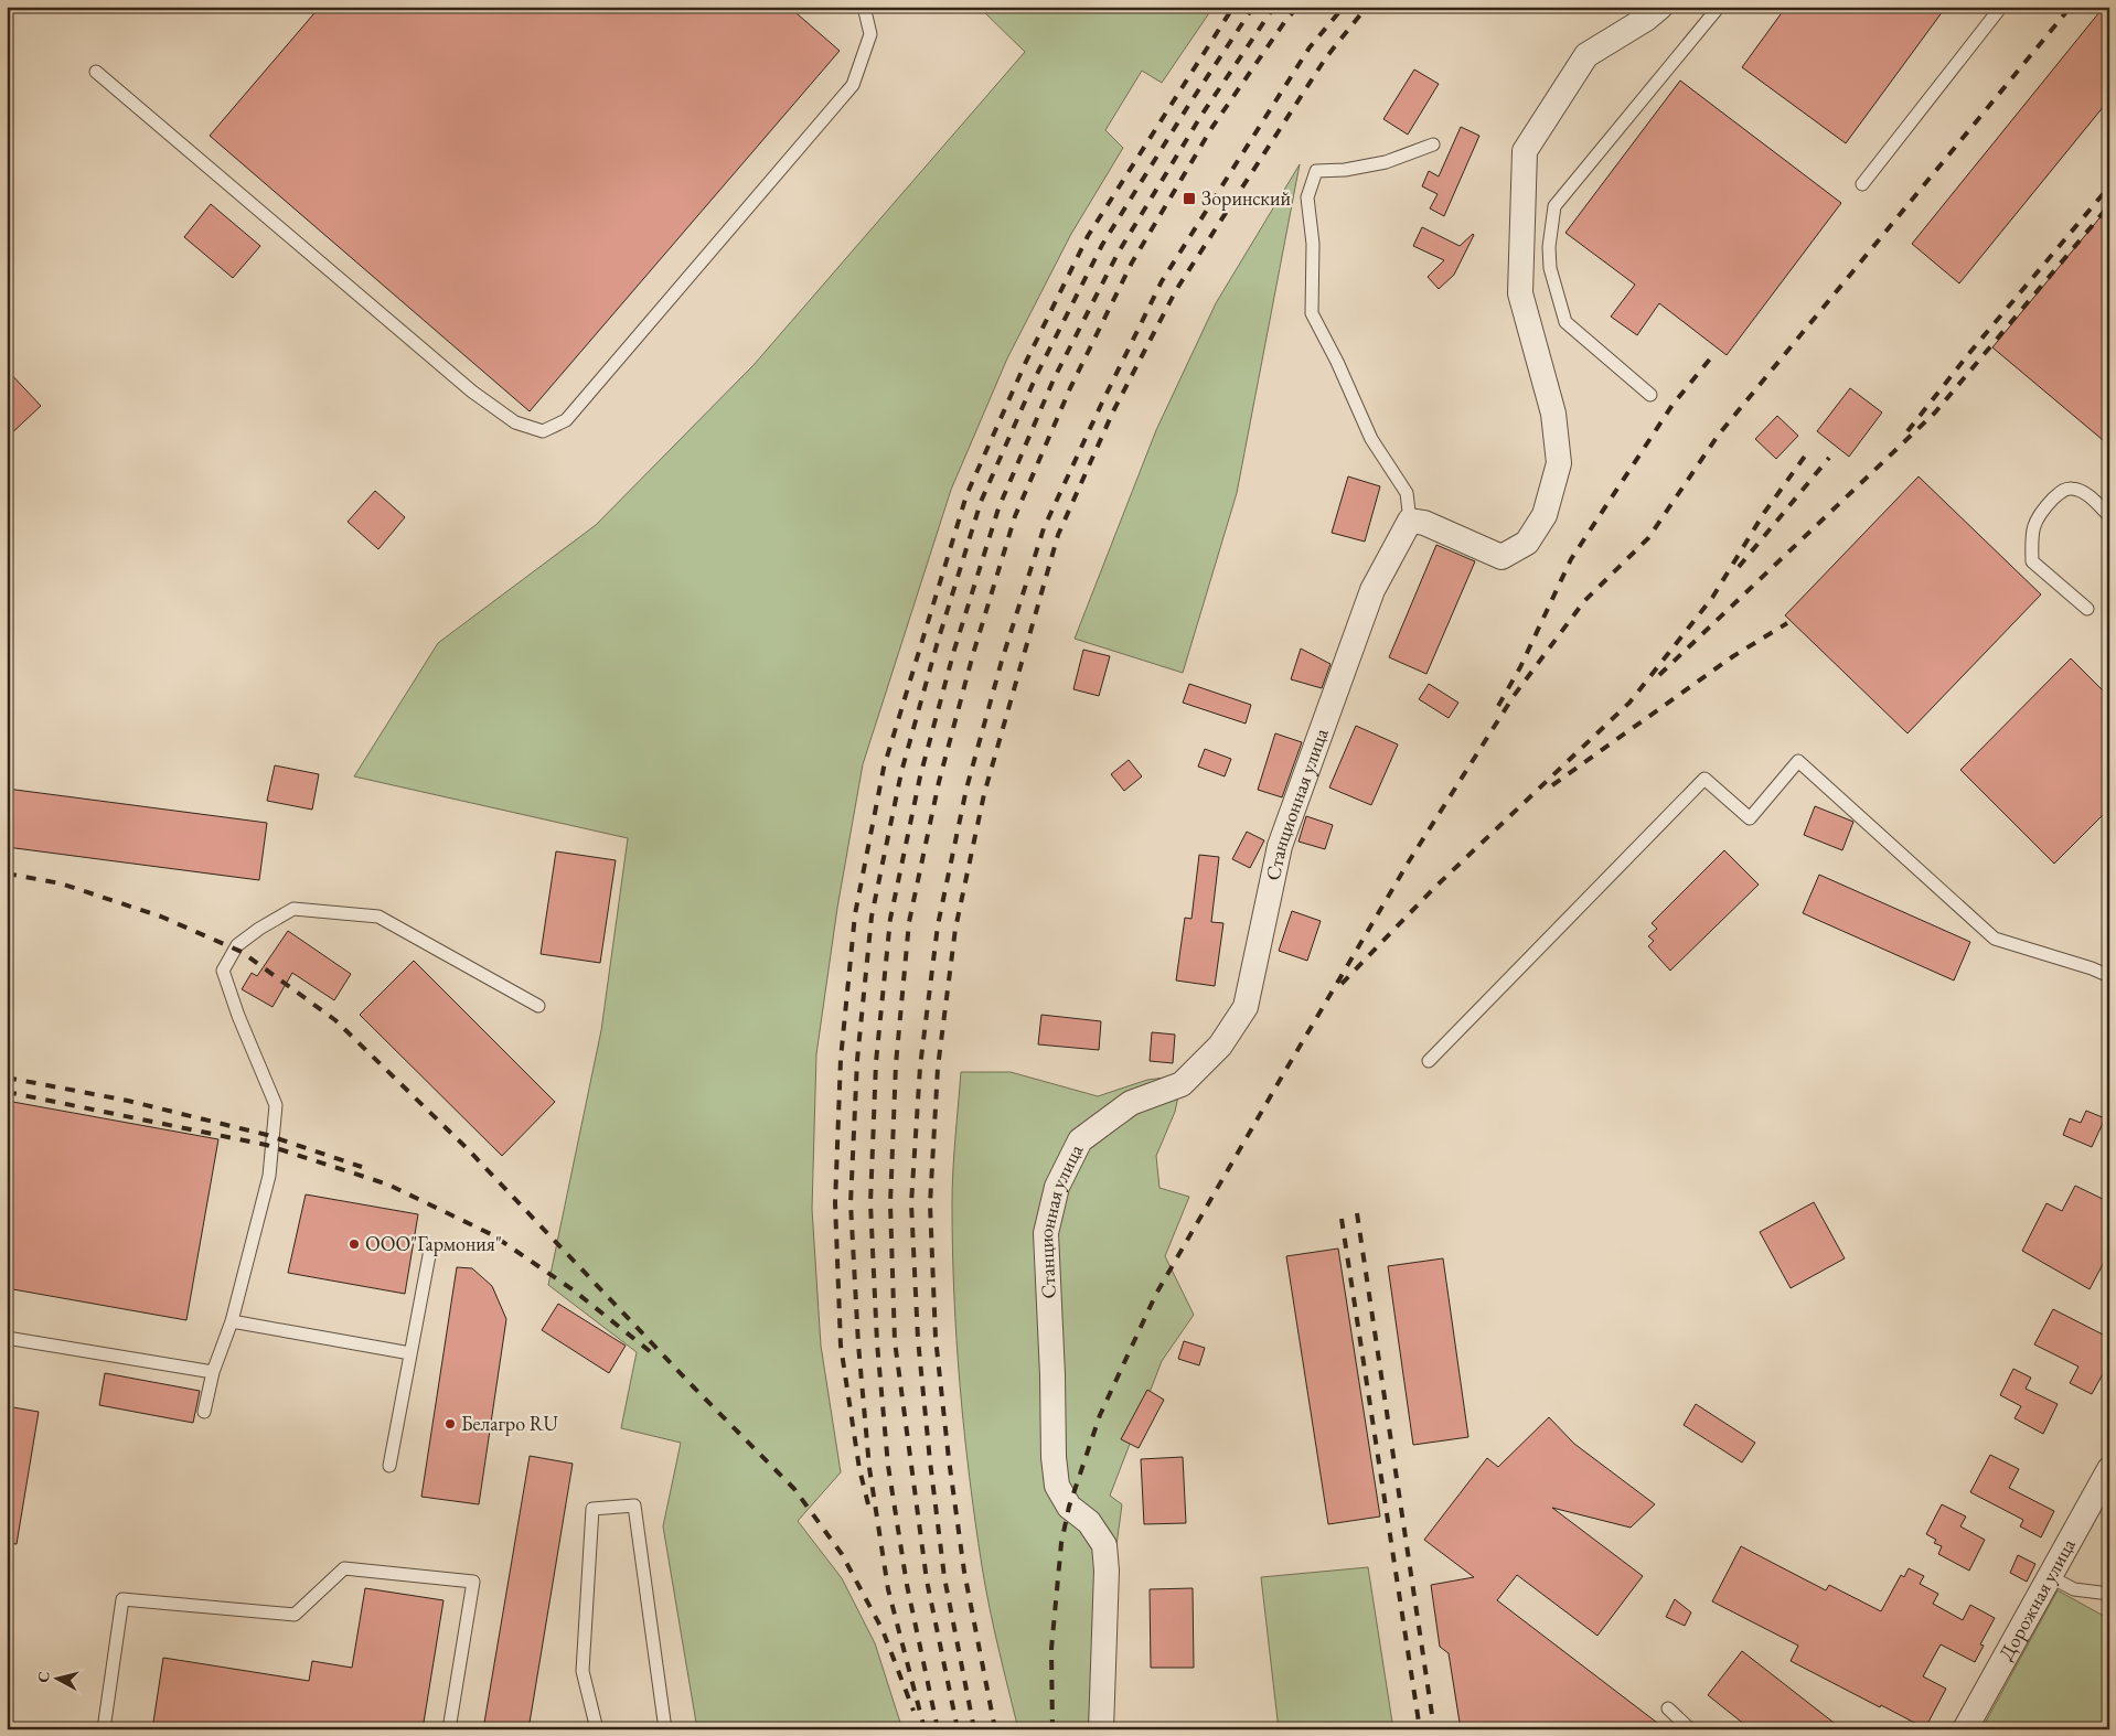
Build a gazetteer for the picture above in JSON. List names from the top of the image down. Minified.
{"streets":{"street":["Станционная улица","Дорожная улица"]},"places":{"transit":["Зоринский"],"other":["ООО\"Гармония\"","Белагро RU"]},"north":"left"}
